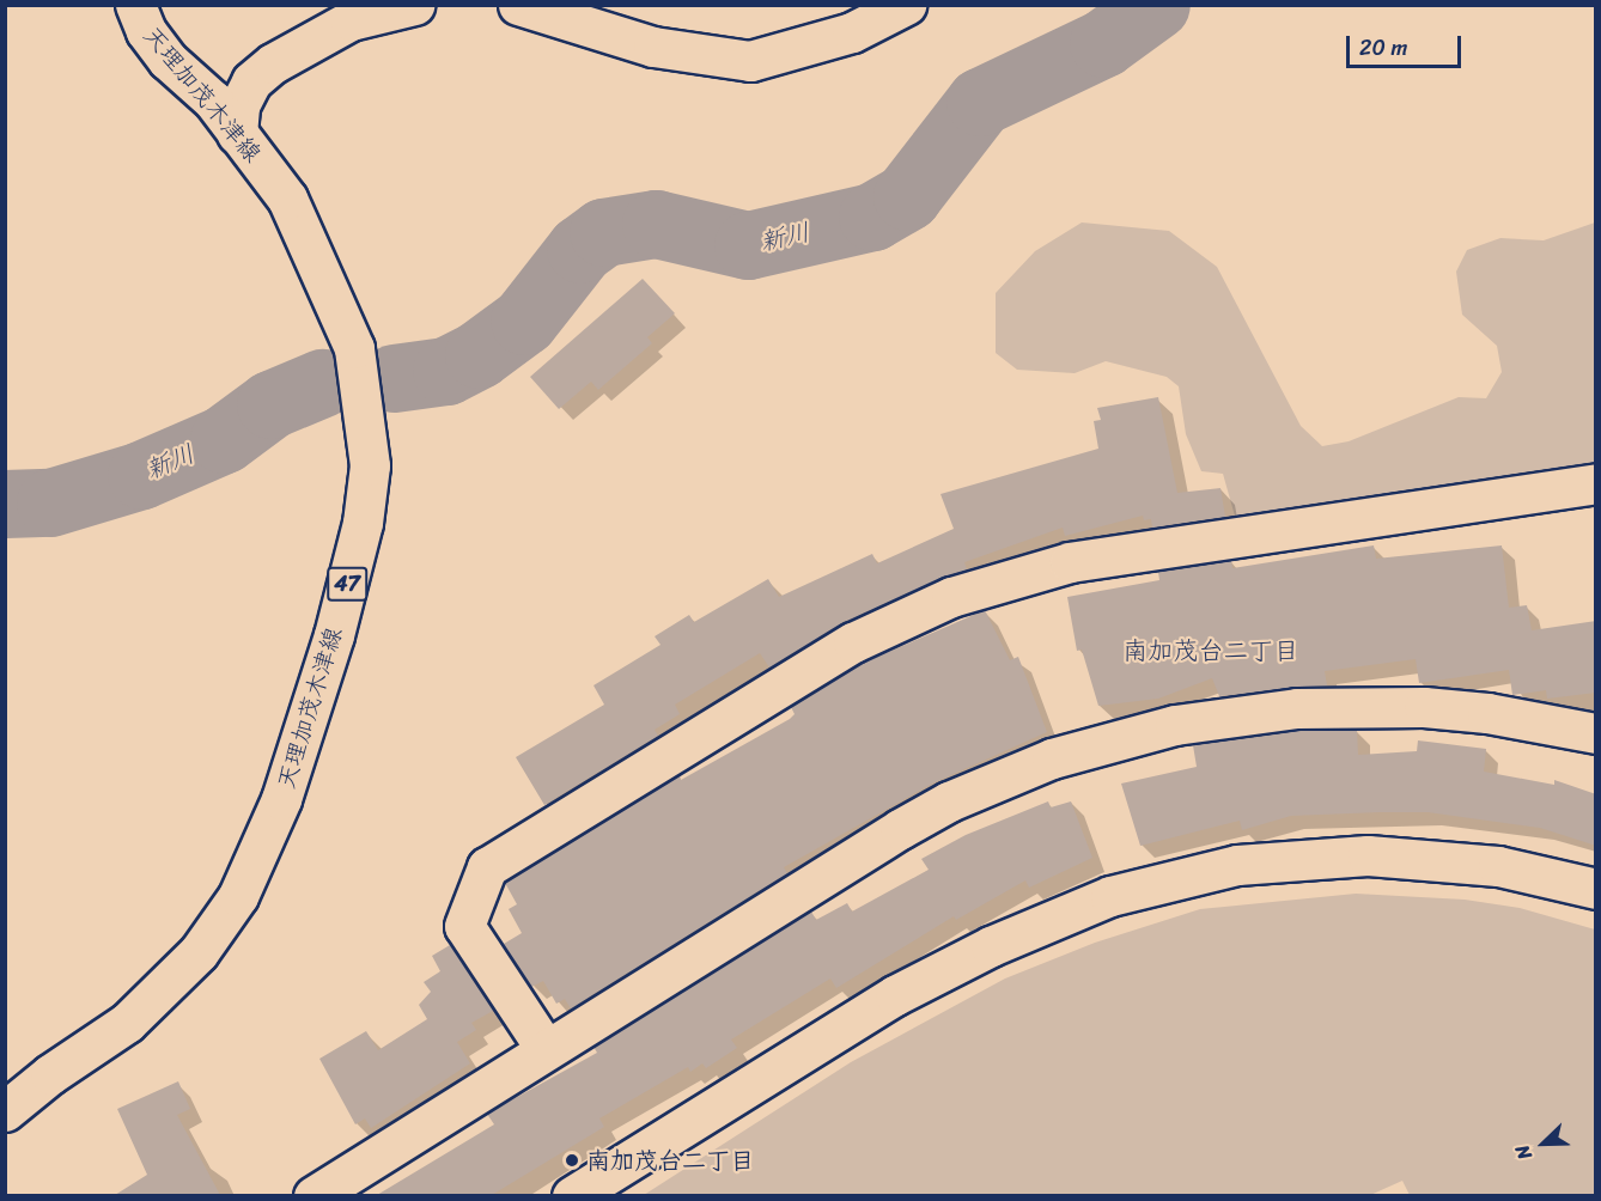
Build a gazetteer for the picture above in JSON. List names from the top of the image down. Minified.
{"streets":{"street":["天理加茂木津線","47"]},"districts":["南加茂台二丁目"],"water":["新川"],"places":["南加茂台二丁目"],"scale_bar":"20 m","north":"bottom left"}
